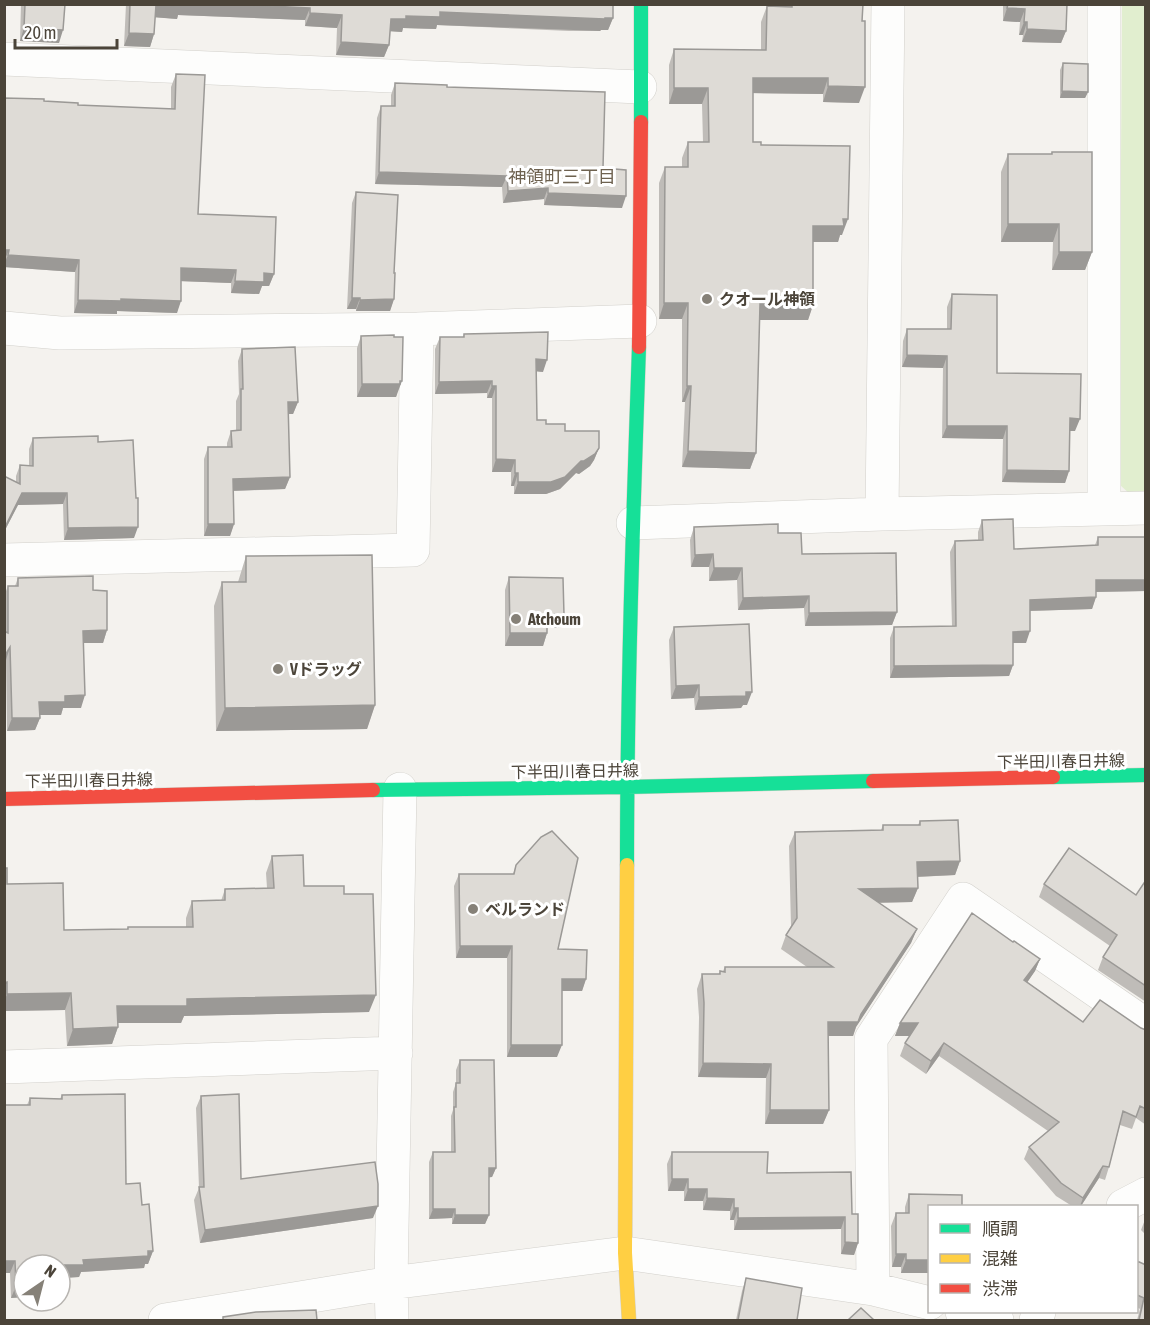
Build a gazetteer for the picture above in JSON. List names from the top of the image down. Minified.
{"streets":{"street":["下半田川春日井線"]},"districts":["神領町三丁目"],"places":["クオール神領","Atchoum","Vドラッグ","ベルランド"],"legend":["順調","混雑","渋滞"],"scale_bar":"20 m","north":"top right"}
